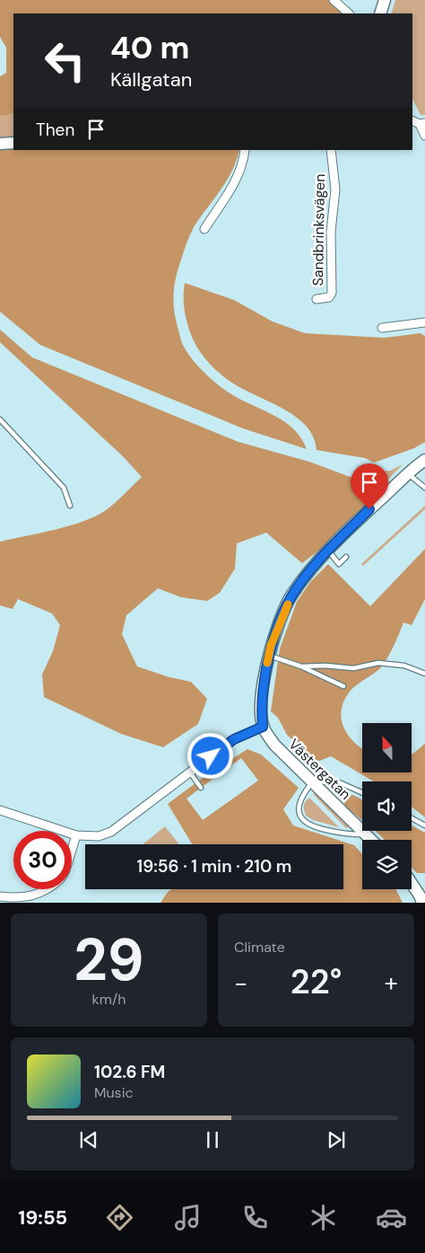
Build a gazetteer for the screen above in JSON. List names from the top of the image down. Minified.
{"streets":{"street":["Sandbrinksvägen","Västergatan"]},"north":"top","page":{"turn":["40 m","Källgatan"],"then":"Then","limit":"30","trip":"19:56 · 1 min · 210 m","tile":[["29","km/h"],"Climate"],"heat":["−","22°","+"],"song":["102.6 FM","Music"],"tabs":"19:55"}}
